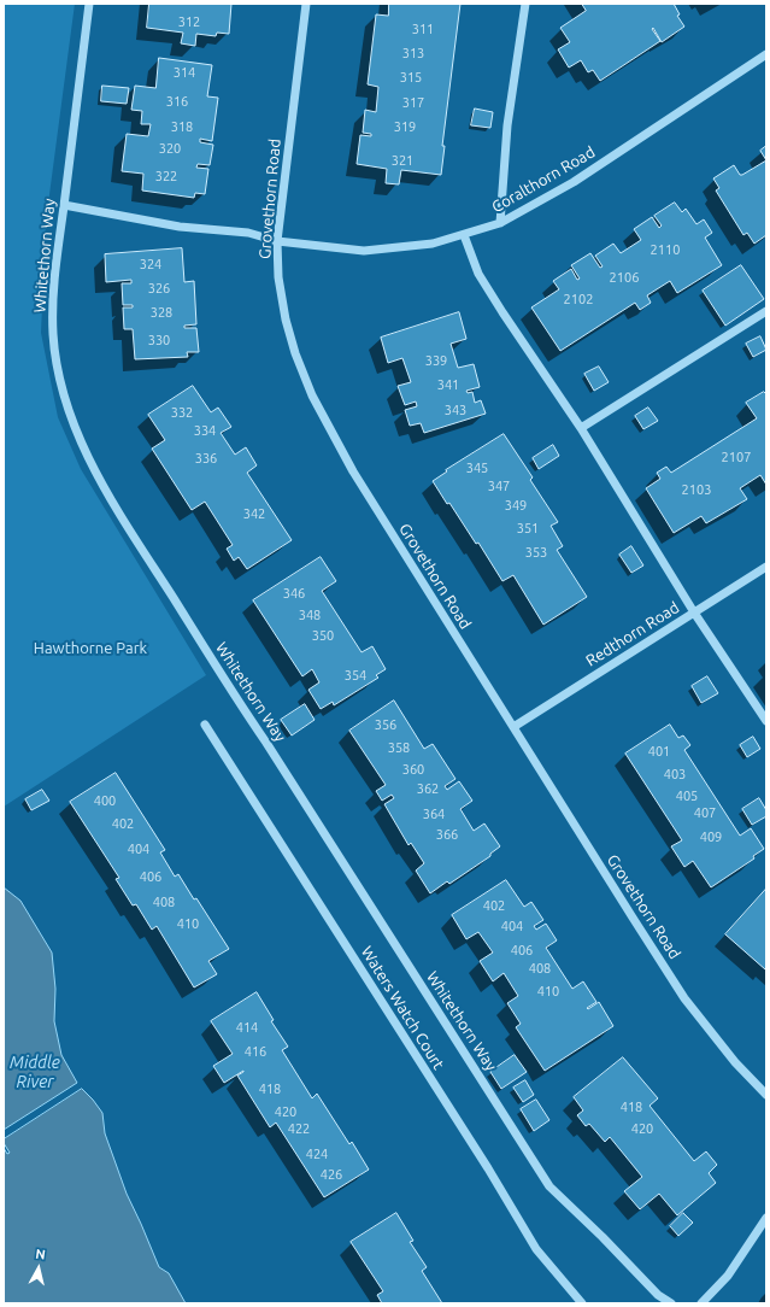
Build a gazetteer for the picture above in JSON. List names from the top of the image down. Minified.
{"streets":{"street":["Coralthorn Road","Grovethorn Road","Whitethorn Way","Redthorn Road","Waters Watch Court"]},"crossings":[["Coralthorn Road","Grovethorn Road"],["Coralthorn Road","Whitethorn Way"],["Grovethorn Road","Redthorn Road"]],"water":["Middle River"],"parks":["Hawthorne Park"],"house_numbers":["312","311","313","314","315","316","317","318","319","320","321","322","2110","324","2106","326","2102","328","330","339","341","343","332","334","2107","336","345","347","2103","349","342","351","353","346","348","350","354","356","358","401","360","403","362","405","400","407","364","402","366","409","404","406","408","402","410","404","406","408","410","414","416","418","418","420","422","420","424","426"],"north":"top"}
